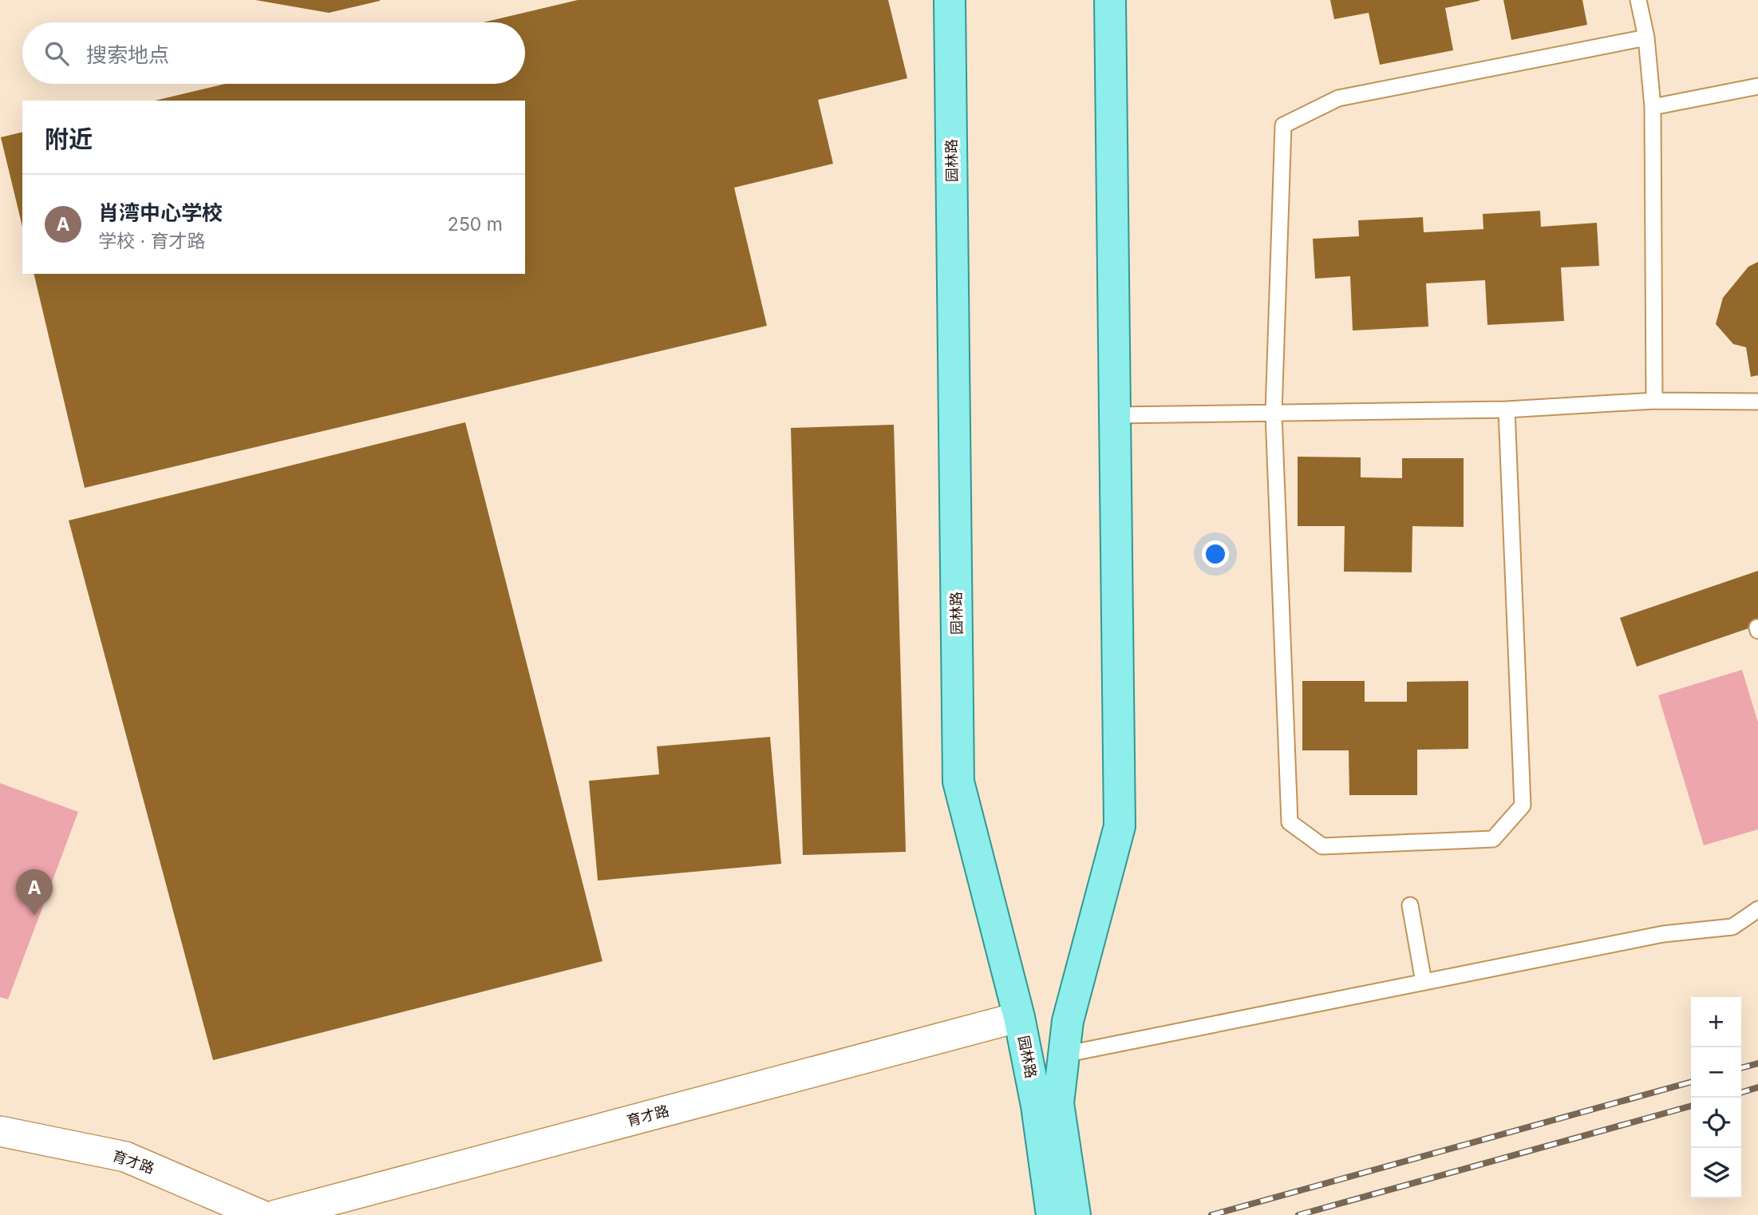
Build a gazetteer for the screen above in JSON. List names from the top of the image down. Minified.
{"streets":{"main road":["园林路"],"street":["育才路"]},"crossings":[["园林路","育才路"]],"page":{"search":"搜索地点","heading":"附近","list":[{"mark":"A","name":"肖湾中心学校","note":"学校 · 育才路","value":"250 m"}],"pins":"A","map_buttons":["+","−"]}}
